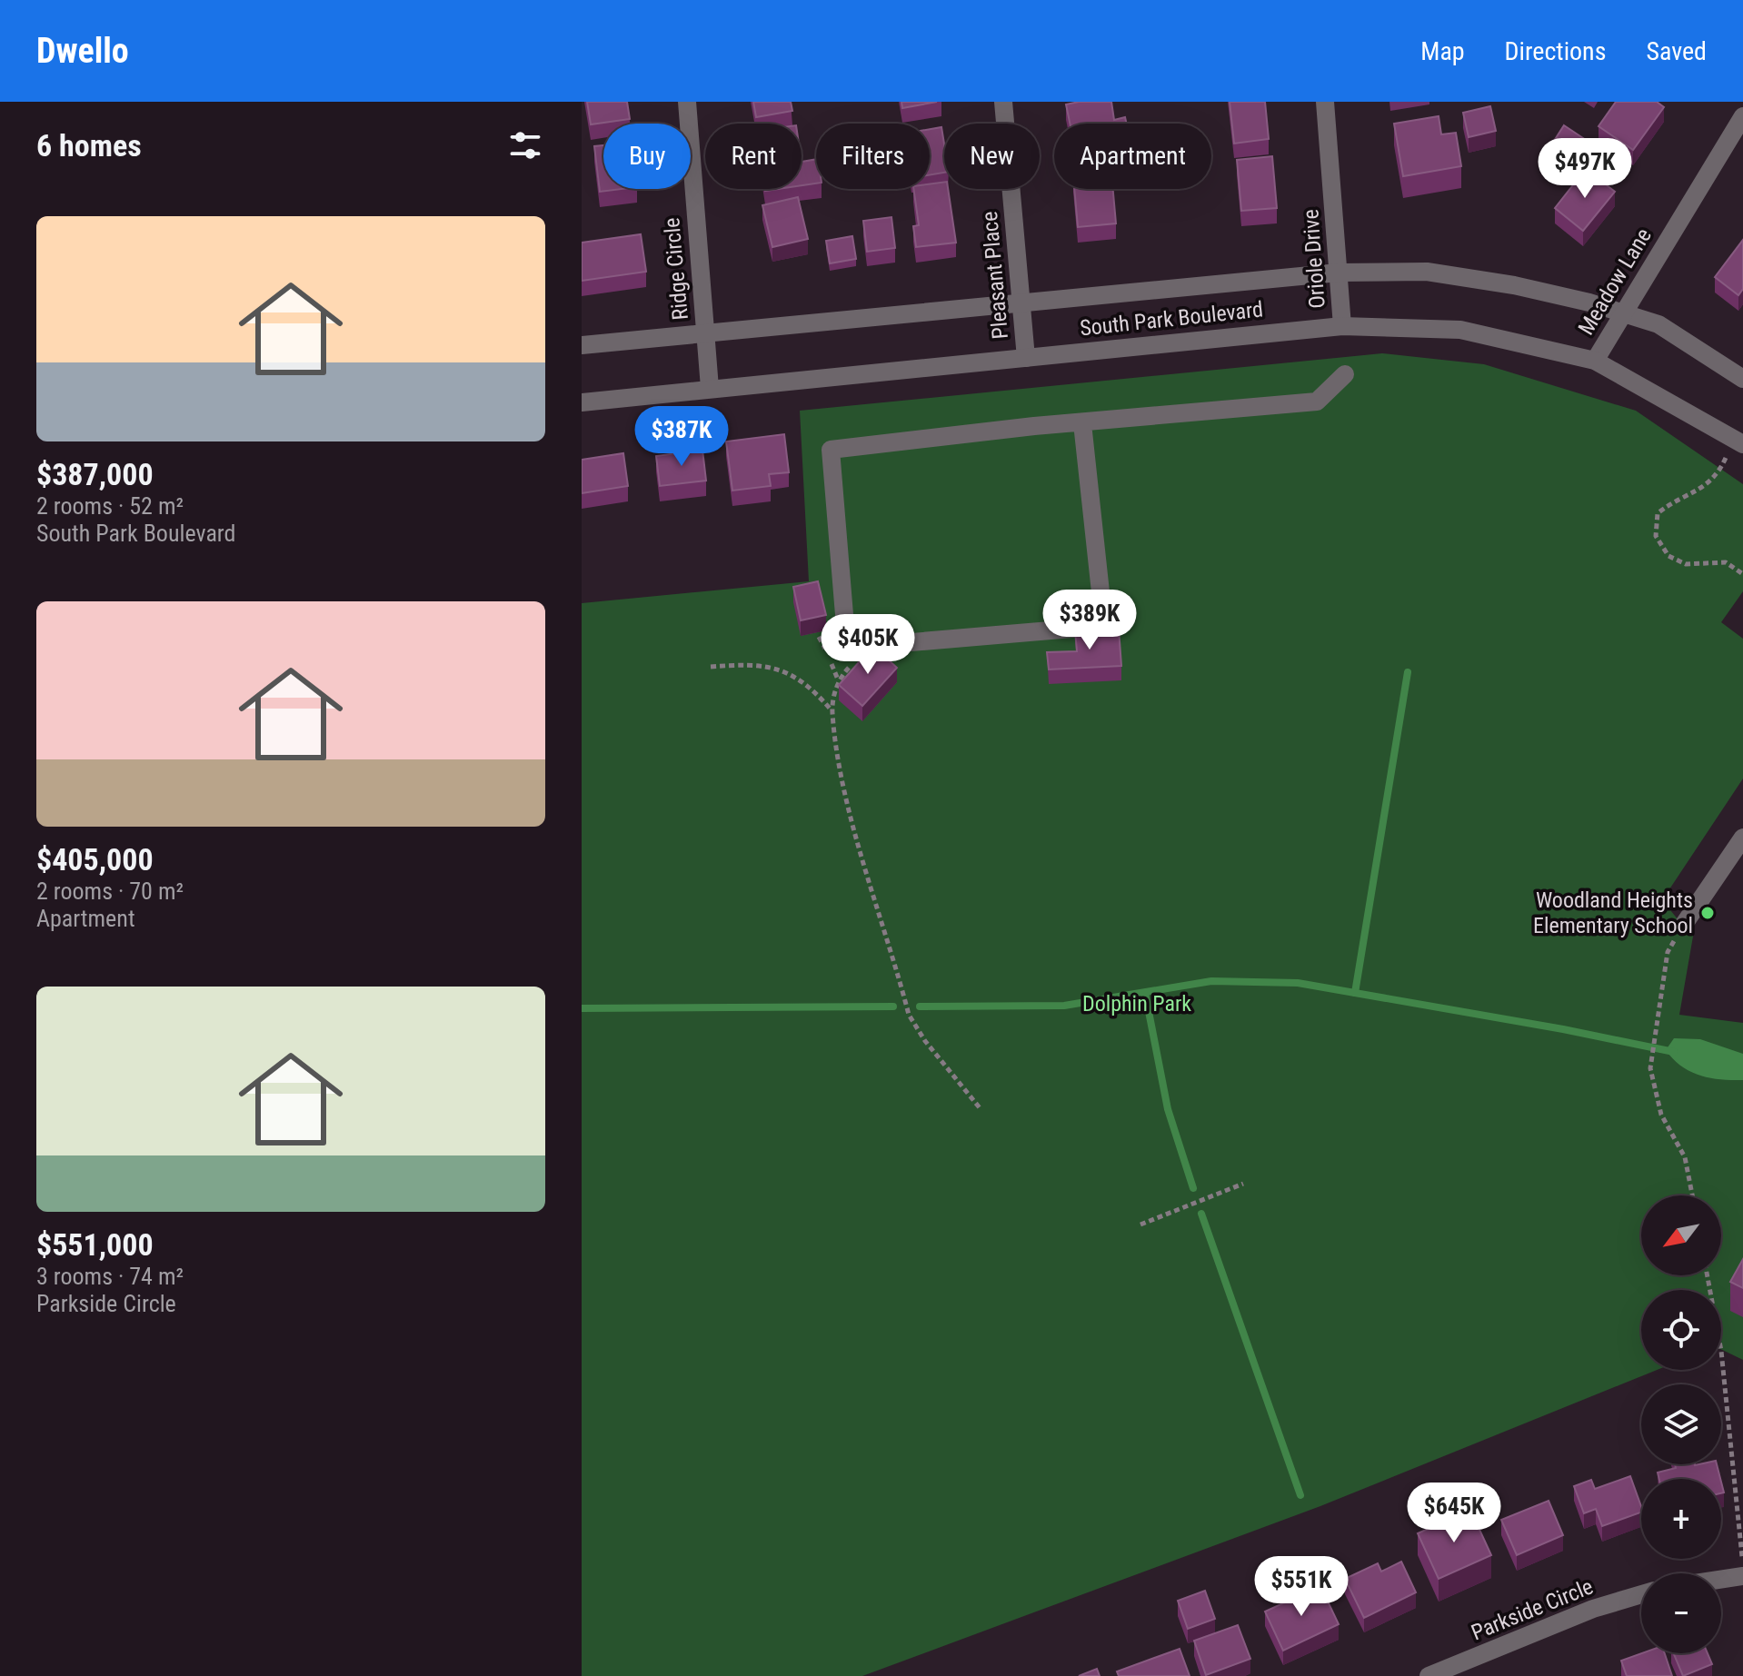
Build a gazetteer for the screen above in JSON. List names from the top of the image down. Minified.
{"streets":{"street":["Oriole Drive","Ridge Circle","Pleasant Place","Meadow Lane","South Park Boulevard","Parkside Circle"]},"crossings":[["Oriole Drive","South Park Boulevard"],["Ridge Circle","South Park Boulevard"],["Pleasant Place","South Park Boulevard"],["Meadow Lane","South Park Boulevard"]],"parks":["Dolphin Park"],"places":["Woodland Heights Elementary School"],"north":"bottom left","page":{"header":"Dwello","nav":["Map","Directions","Saved"],"heading":"6 homes","chip":["Buy","Rent","Filters","New","Apartment"],"price":["$497K","$387K","$389K","$405K","$645K","$551K"],"list":[{"name":"$387,000","note":"2 rooms · 52 m² · South Park Boulevard"},{"name":"$405,000","note":"2 rooms · 70 m² · Apartment"},{"name":"$551,000","note":"3 rooms · 74 m² · Parkside Circle"}],"map_buttons":["+","−"]}}
